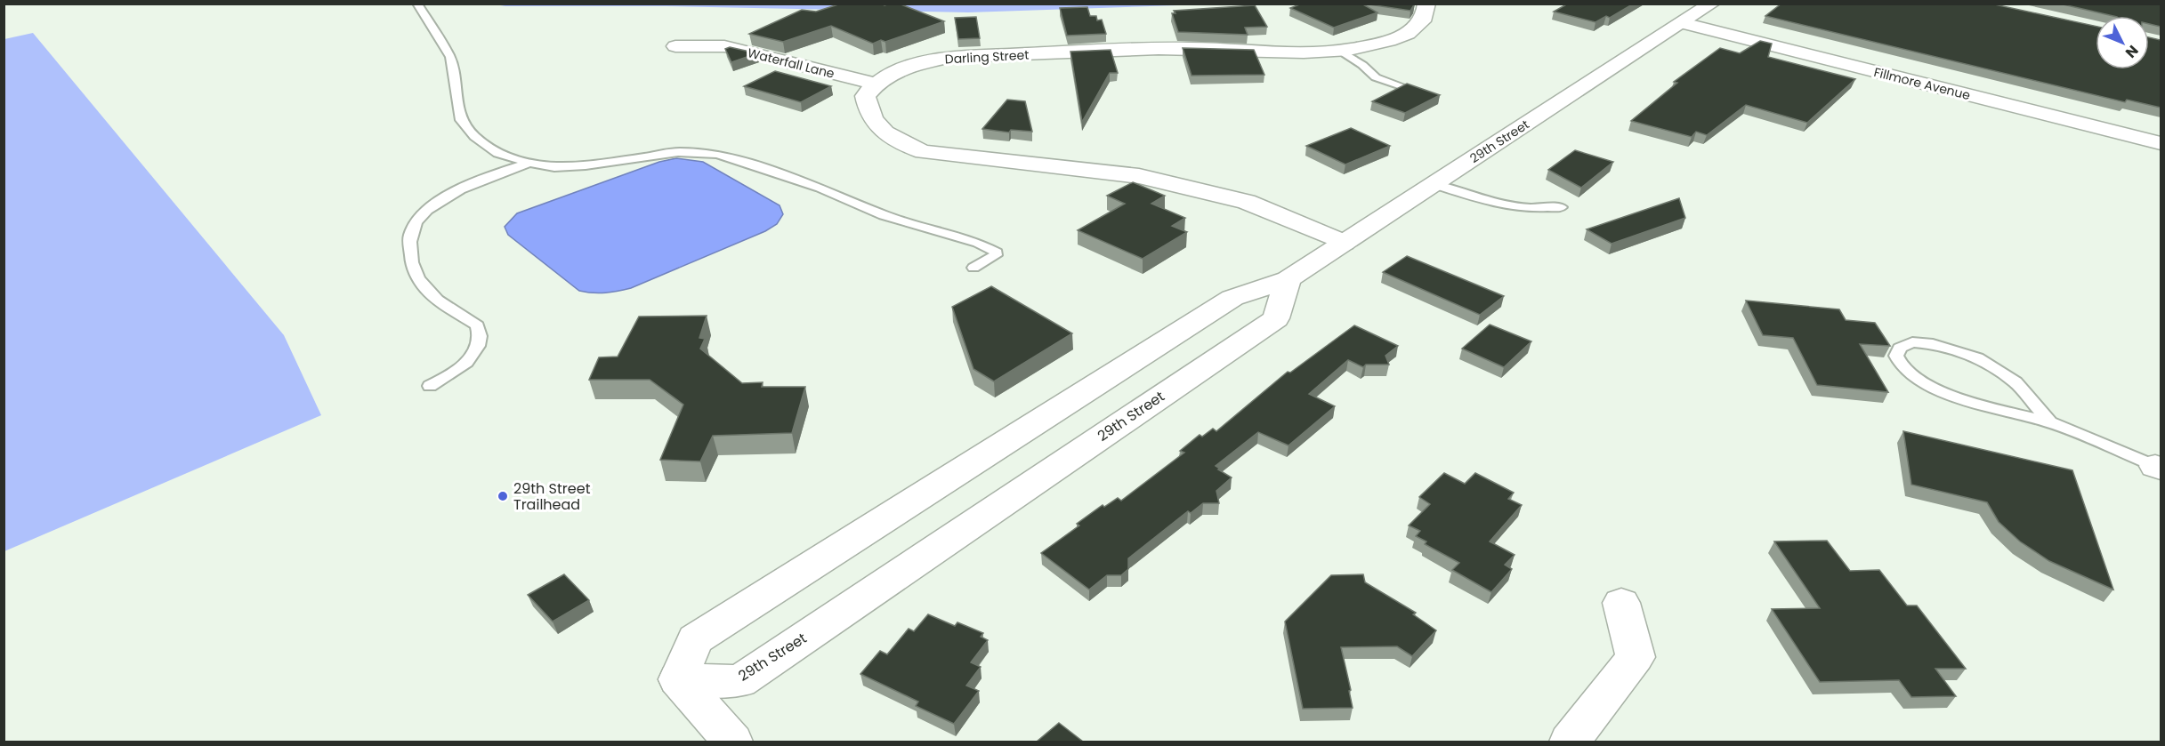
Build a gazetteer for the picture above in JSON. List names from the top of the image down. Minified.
{"streets":{"street":["Darling Street","Waterfall Lane","Fillmore Avenue","29th Street"]},"crossings":[["Darling Street","Waterfall Lane"],["Fillmore Avenue","29th Street"]],"places":["29th Street Trailhead"],"north":"bottom right"}
